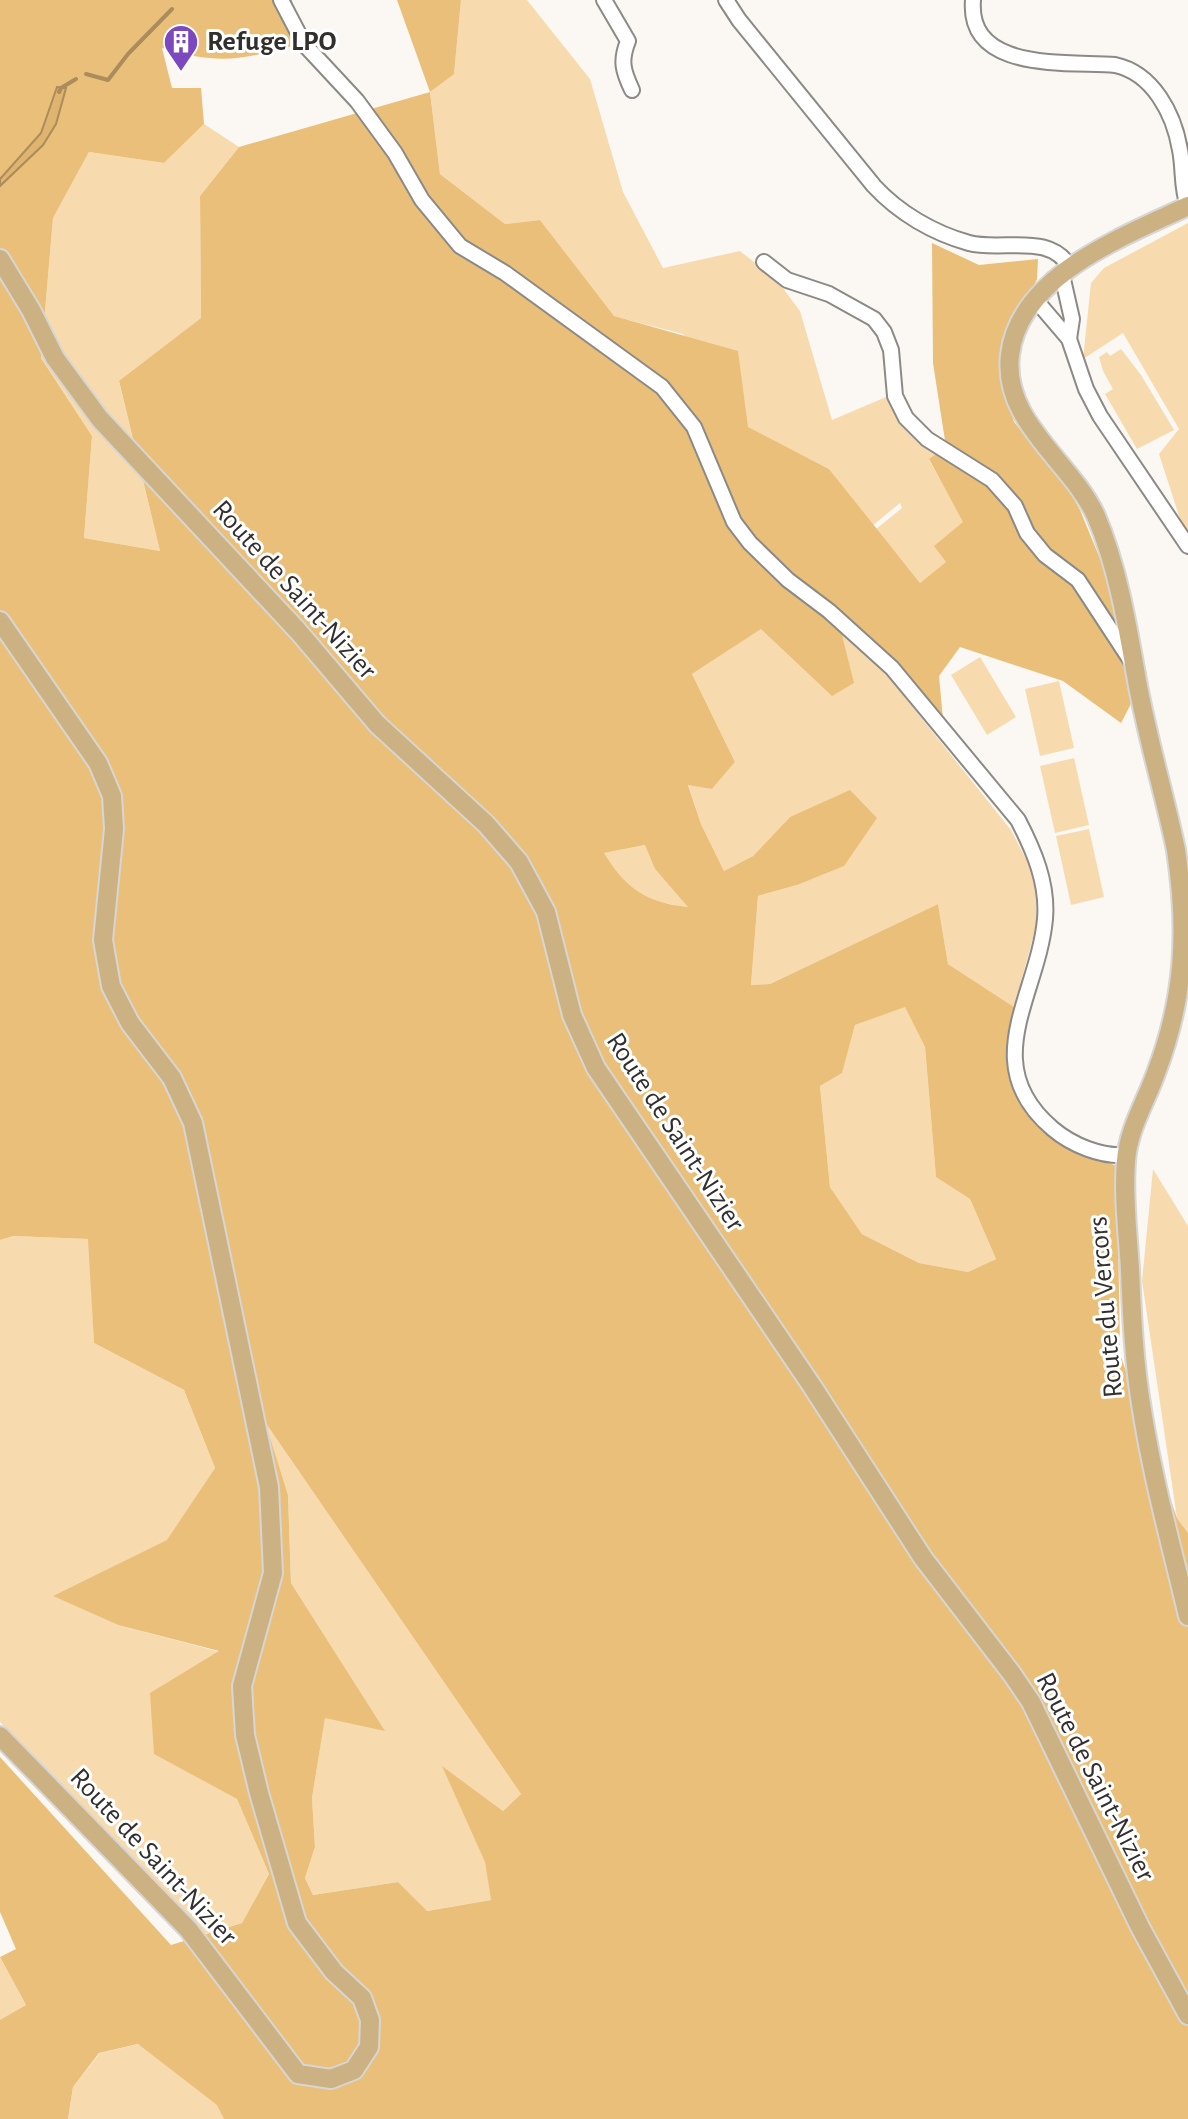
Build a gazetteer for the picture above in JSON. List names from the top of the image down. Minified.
{"streets":{"main road":["Route de Saint-Nizier","Route du Vercors"]},"places":{"building":["Refuge LPO"]}}
